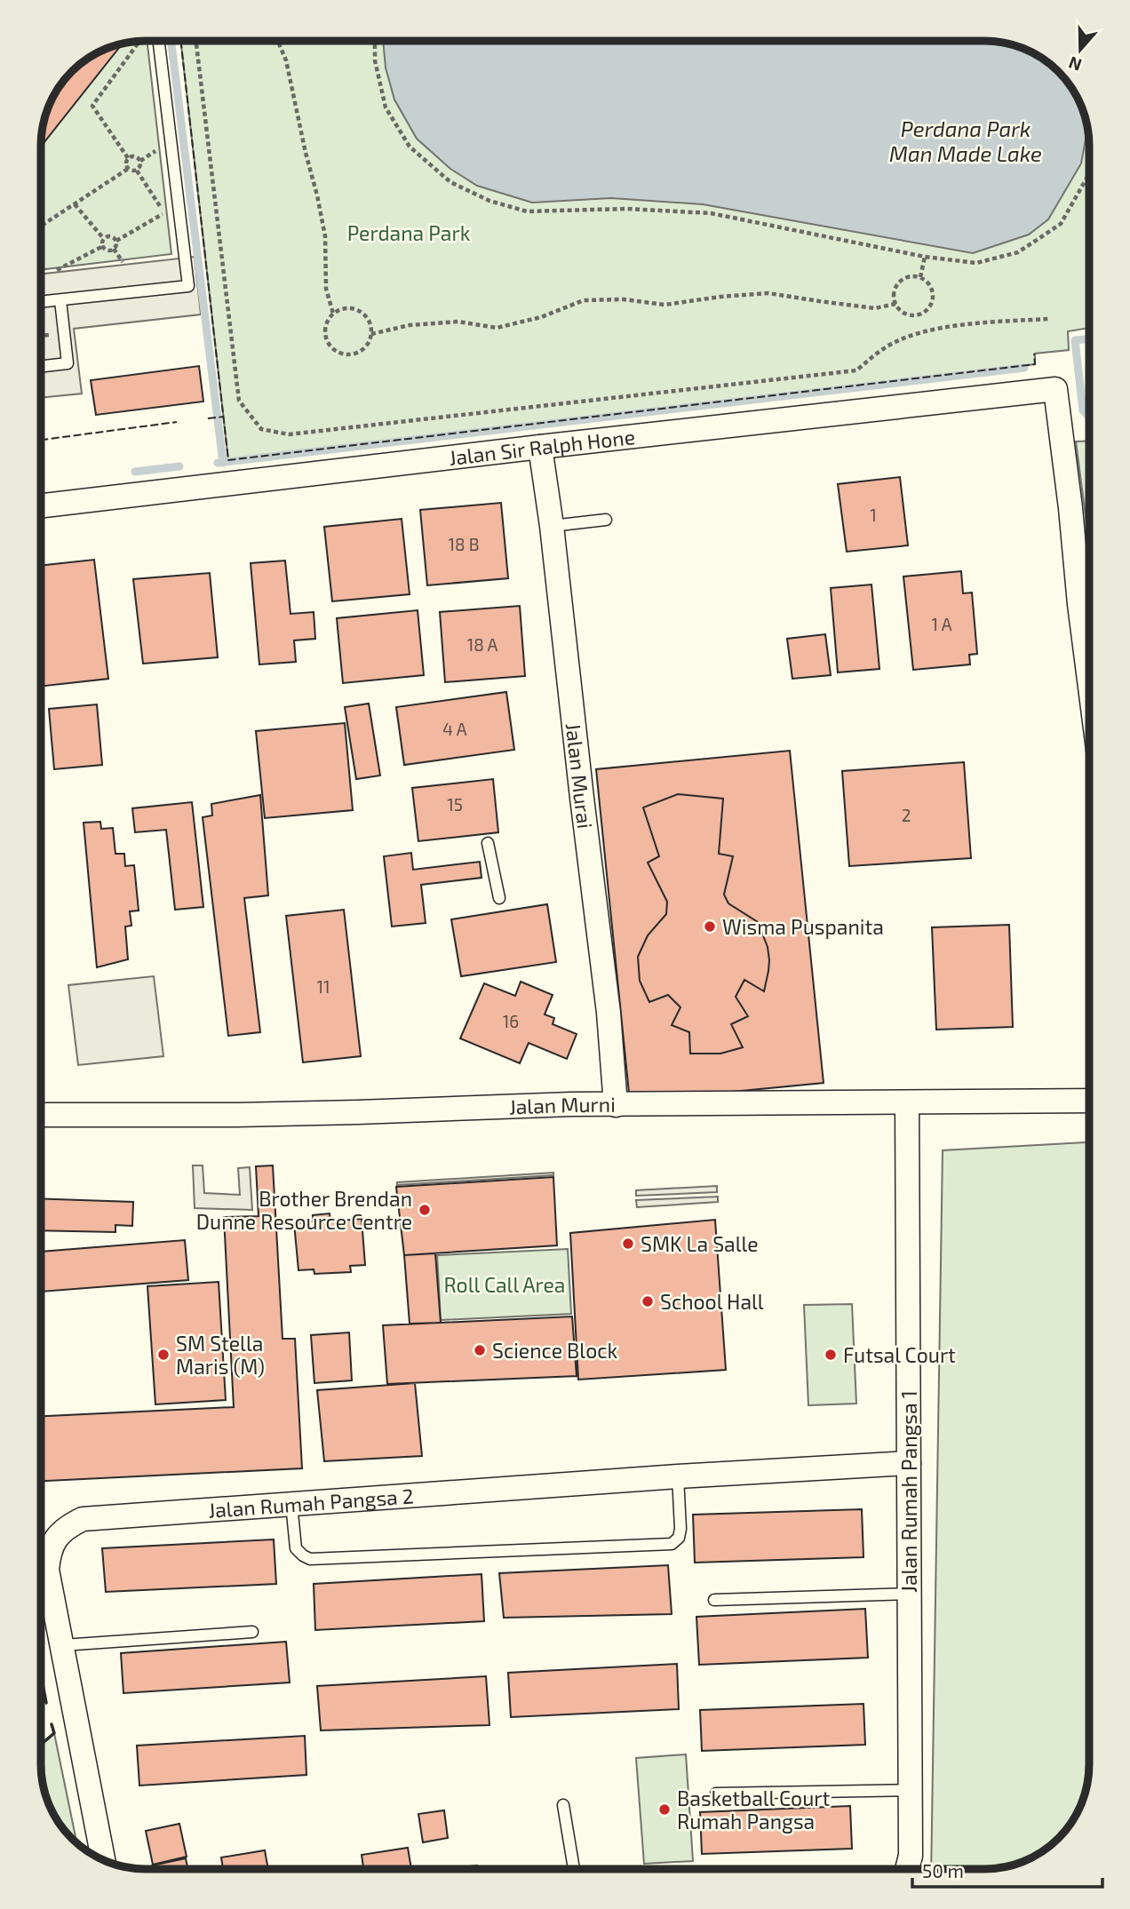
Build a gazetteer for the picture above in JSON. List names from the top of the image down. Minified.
{"streets":{"street":["Jalan Sir Ralph Hone","Jalan Murai","Jalan Murni","Jalan Rumah Pangsa 1","Jalan Rumah Pangsa 2"]},"crossings":[["Jalan Sir Ralph Hone","Jalan Murai"],["Jalan Murai","Jalan Murni"],["Jalan Murni","Jalan Rumah Pangsa 1"],["Jalan Rumah Pangsa 1","Jalan Rumah Pangsa 2"]],"water":["Perdana Park Man Made Lake"],"parks":["Perdana Park","Roll Call Area"],"places":["Wisma Puspanita","Brother Brendan Dunne Resource Centre","SMK La Salle","School Hall","Science Block","SM Stella Maris (M)","Futsal Court","Basketball Court Rumah Pangsa"],"house_numbers":["1","18 B","1 A","18 A","4 A","15","2","11","16"],"scale_bar":"50 m","north":"bottom"}
